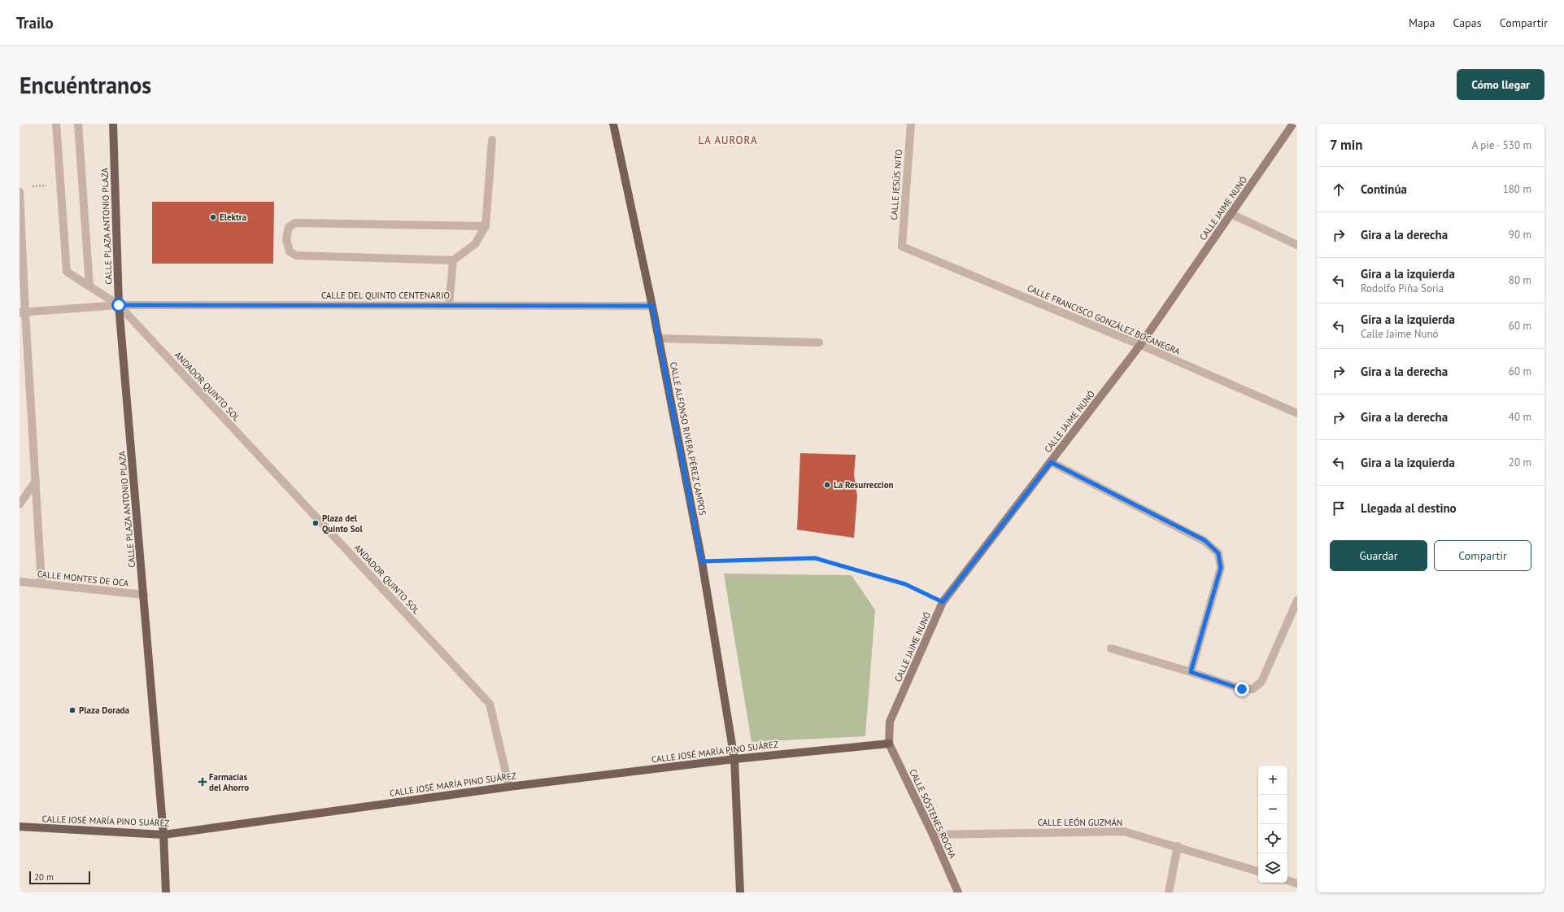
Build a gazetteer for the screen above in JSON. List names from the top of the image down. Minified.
{"streets":{"main road":["CALLE JAIME NUNÓ","CALLE PLAZA ANTONIO PLAZA","CALLE ALFONSO RIVERA PÉREZ CAMPOS","CALLE JOSÉ MARÍA PINO SUÁREZ","CALLE SÓSTENES ROCHA"],"street":["CALLE JESÚS NITO","CALLE DEL QUINTO CENTENARIO","CALLE FRANCISCO GONZÁLEZ BOCANEGRA","ANDADOR QUINTO SOL","CALLE MONTES DE OCA","CALLE LEÓN GUZMÁN"]},"crossings":[["CALLE JESÚS NITO","CALLE FRANCISCO GONZÁLEZ BOCANEGRA"],["CALLE JAIME NUNÓ","CALLE FRANCISCO GONZÁLEZ BOCANEGRA"],["CALLE JAIME NUNÓ","CALLE JOSÉ MARÍA PINO SUÁREZ"],["CALLE JAIME NUNÓ","CALLE SÓSTENES ROCHA"],["CALLE PLAZA ANTONIO PLAZA","CALLE DEL QUINTO CENTENARIO"],["CALLE PLAZA ANTONIO PLAZA","ANDADOR QUINTO SOL"],["CALLE PLAZA ANTONIO PLAZA","CALLE MONTES DE OCA"],["CALLE PLAZA ANTONIO PLAZA","CALLE JOSÉ MARÍA PINO SUÁREZ"],["CALLE DEL QUINTO CENTENARIO","ANDADOR QUINTO SOL"],["CALLE DEL QUINTO CENTENARIO","CALLE ALFONSO RIVERA PÉREZ CAMPOS"],["ANDADOR QUINTO SOL","CALLE JOSÉ MARÍA PINO SUÁREZ"],["CALLE ALFONSO RIVERA PÉREZ CAMPOS","CALLE JOSÉ MARÍA PINO SUÁREZ"],["CALLE JOSÉ MARÍA PINO SUÁREZ","CALLE SÓSTENES ROCHA"],["CALLE SÓSTENES ROCHA","CALLE LEÓN GUZMÁN"]],"districts":["LA AURORA"],"places":{"other":["Elektra","La Resurreccion","Plaza del Quinto Sol","Plaza Dorada"],"health":["Farmacias del Ahorro"]},"scale_bar":"20 m","page":{"header":"Trailo","nav":["Mapa","Capas","Compartir"],"buttons":["Cómo llegar",["Guardar","Compartir"]],"title":"Encuéntranos","heading":["7 min","A pie · 530 m"],"list":[["Continúa","180 m"],["Gira a la derecha","90 m"],["Gira a la izquierda","Rodolfo Piña Soria","80 m"],["Gira a la izquierda","Calle Jaime Nunó","60 m"],["Gira a la derecha","60 m"],["Gira a la derecha","40 m"],["Gira a la izquierda","20 m"],"Llegada al destino"],"map_buttons":["+","−"],"scale":"20 m"}}
